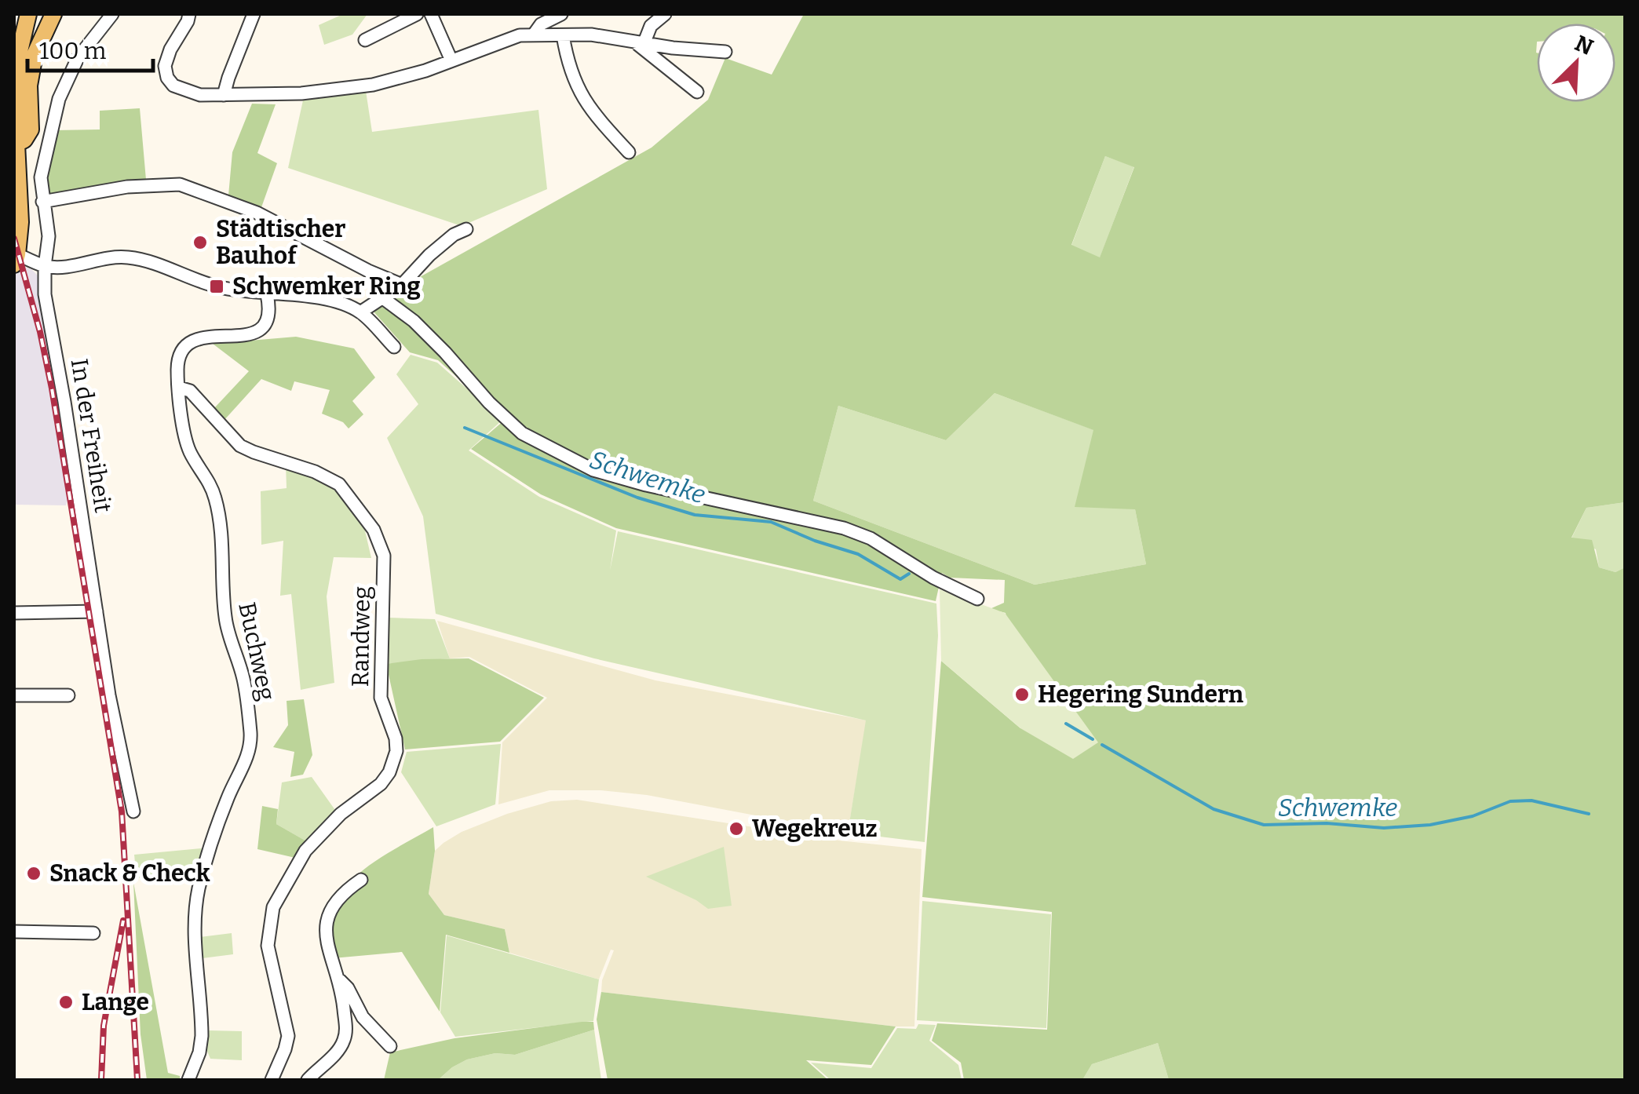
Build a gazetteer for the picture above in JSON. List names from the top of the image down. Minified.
{"streets":{"street":["In der Freiheit","Randweg","Buchweg"]},"crossings":[["Randweg","Buchweg"]],"water":["Schwemke"],"places":{"other":["Städtischer Bauhof","Hegering Sundern","Wegekreuz","Snack & Check","Lange"],"transit":["Schwemker Ring"]},"scale_bar":"100 m","north":"top right"}
